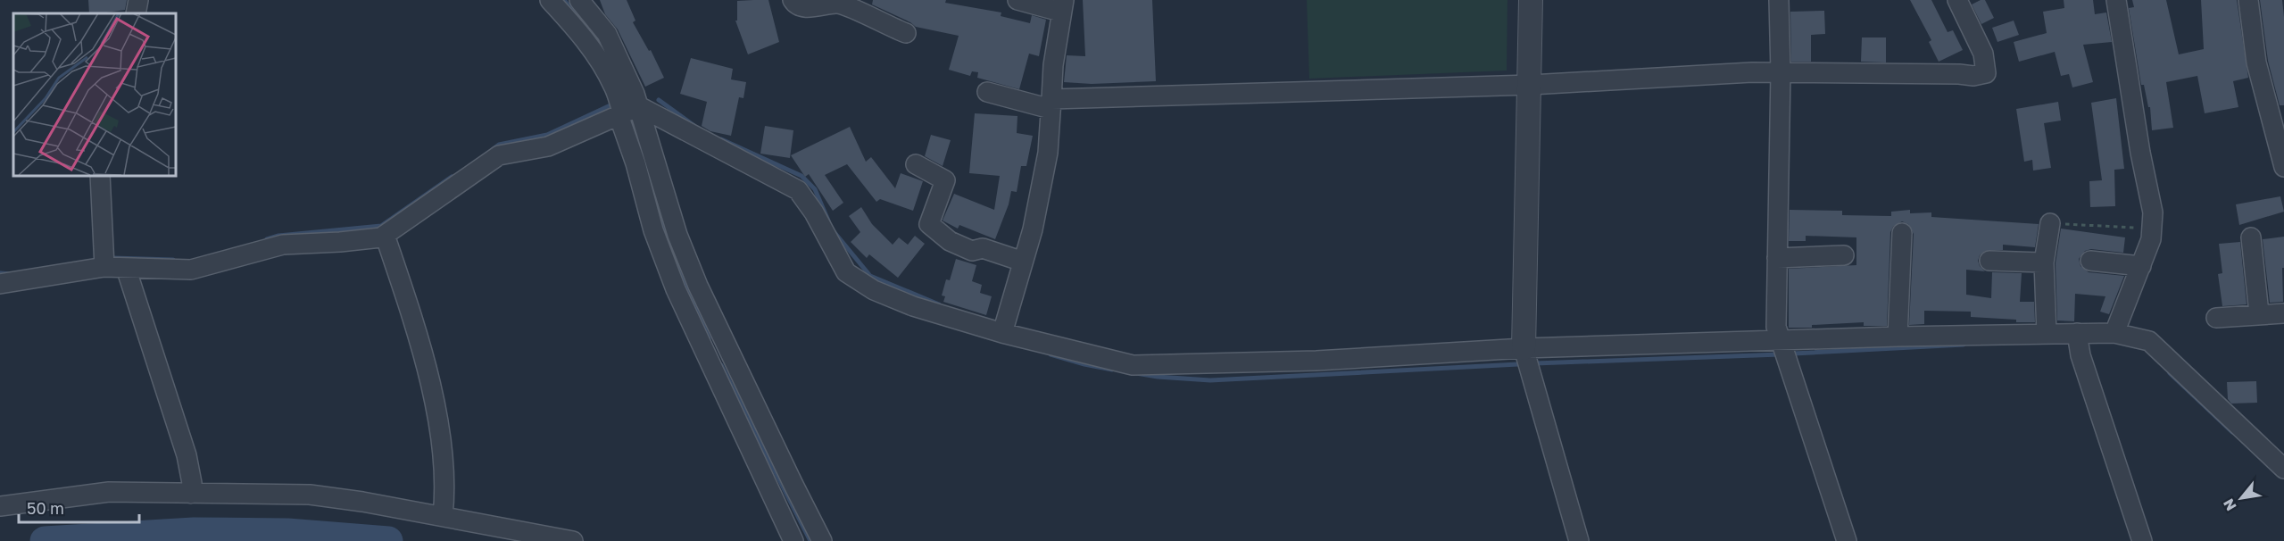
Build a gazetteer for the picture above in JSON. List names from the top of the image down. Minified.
{"scale_bar":"50 m","north":"bottom left"}
